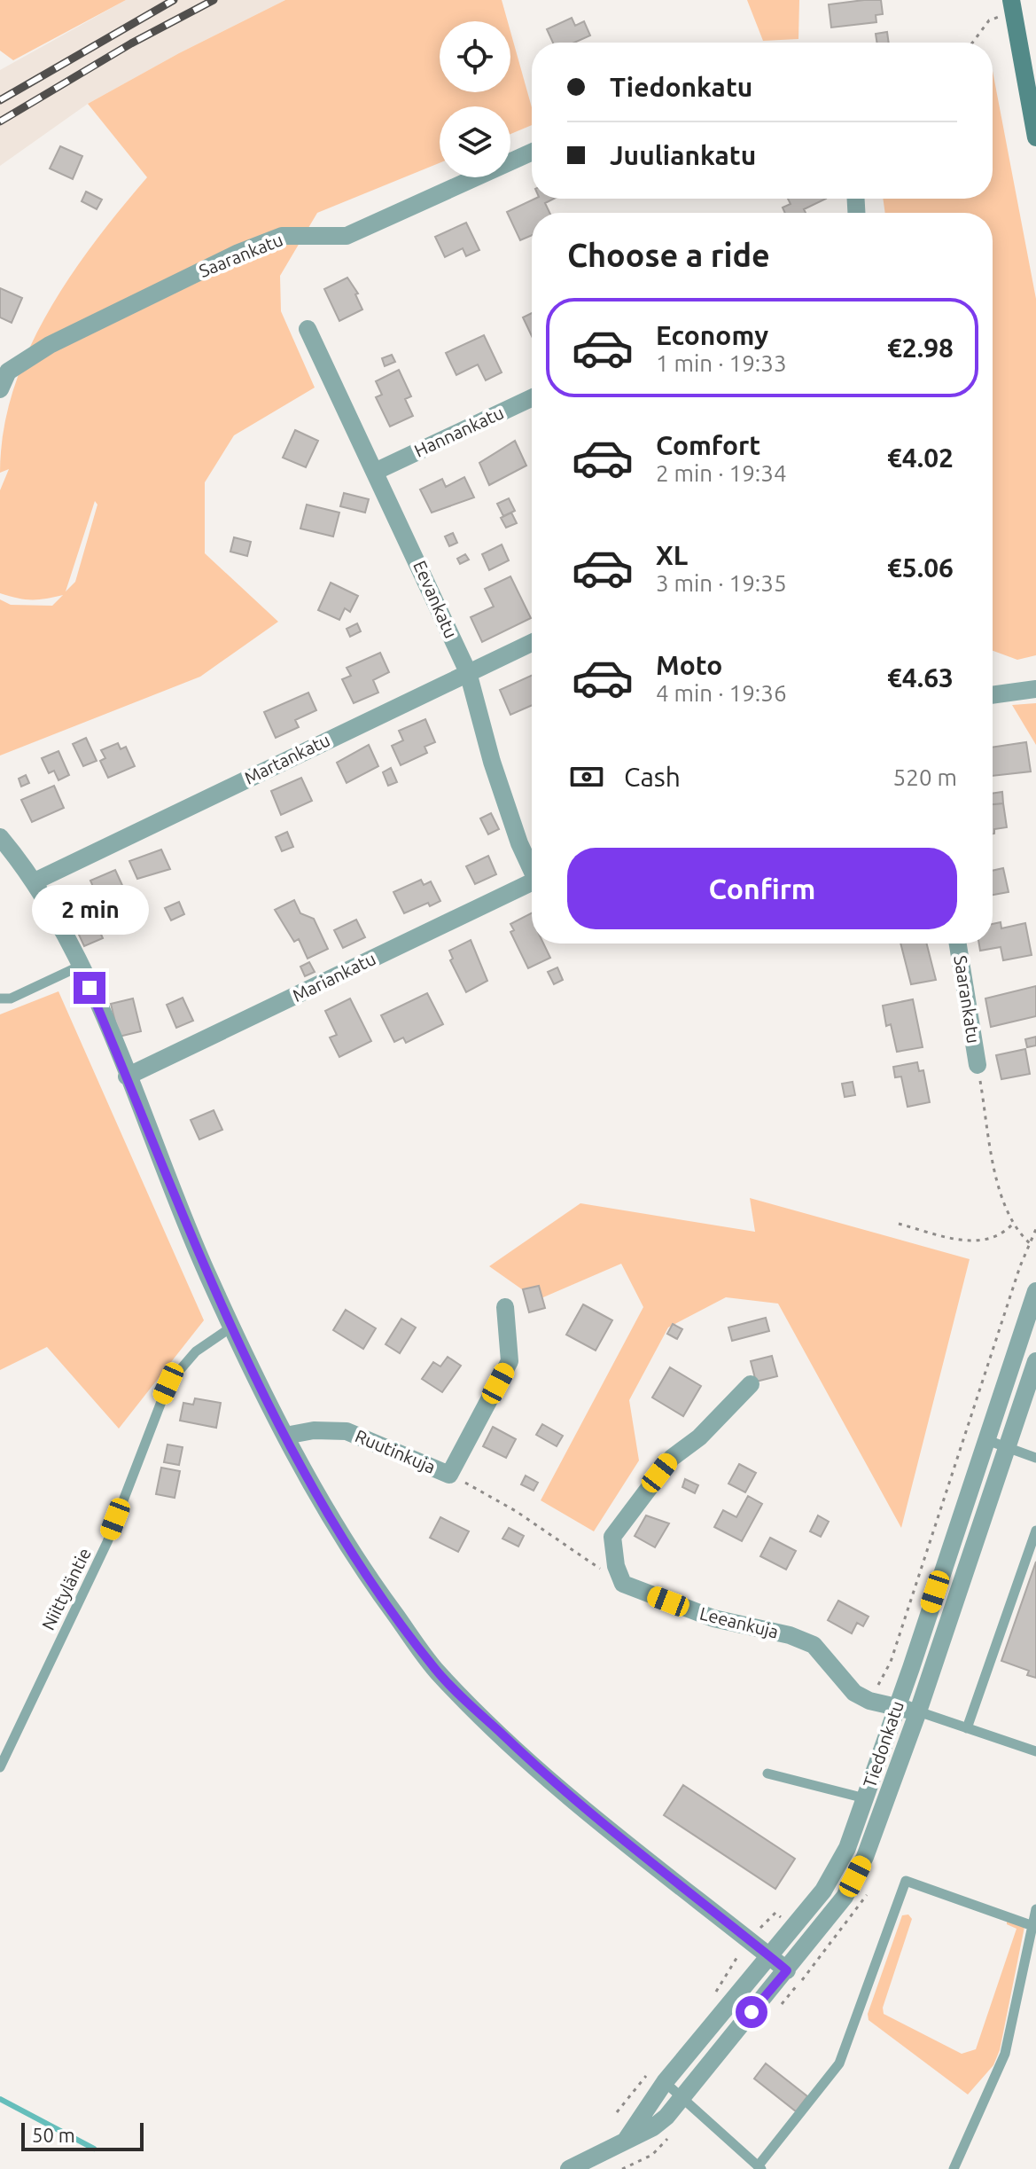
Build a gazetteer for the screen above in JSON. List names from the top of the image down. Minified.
{"streets":{"street":["Saarankatu","Hannankatu","Eevankatu","Martankatu","Mariankatu","Ruutinkuja","Leeankuja","Tiedonkatu"],"lane":["Niittyläntie"]},"crossings":[["Hannankatu","Eevankatu"],["Eevankatu","Martankatu"],["Leeankuja","Tiedonkatu"]],"scale_bar":"50 m","page":{"banner":["Tiedonkatu","Juuliankatu"],"heading":"Choose a ride","list":[{"name":"Economy","note":"1 min · 19:33","value":"€2.98"},{"name":"Comfort","note":"2 min · 19:34","value":"€4.02"},{"name":"XL","note":"3 min · 19:35","value":"€5.06"},{"name":"Moto","note":"4 min · 19:36","value":"€4.63"}],"pay":["Cash","520 m"],"buttons":"Confirm","bubble":"2 min","scale":"50 m"}}
